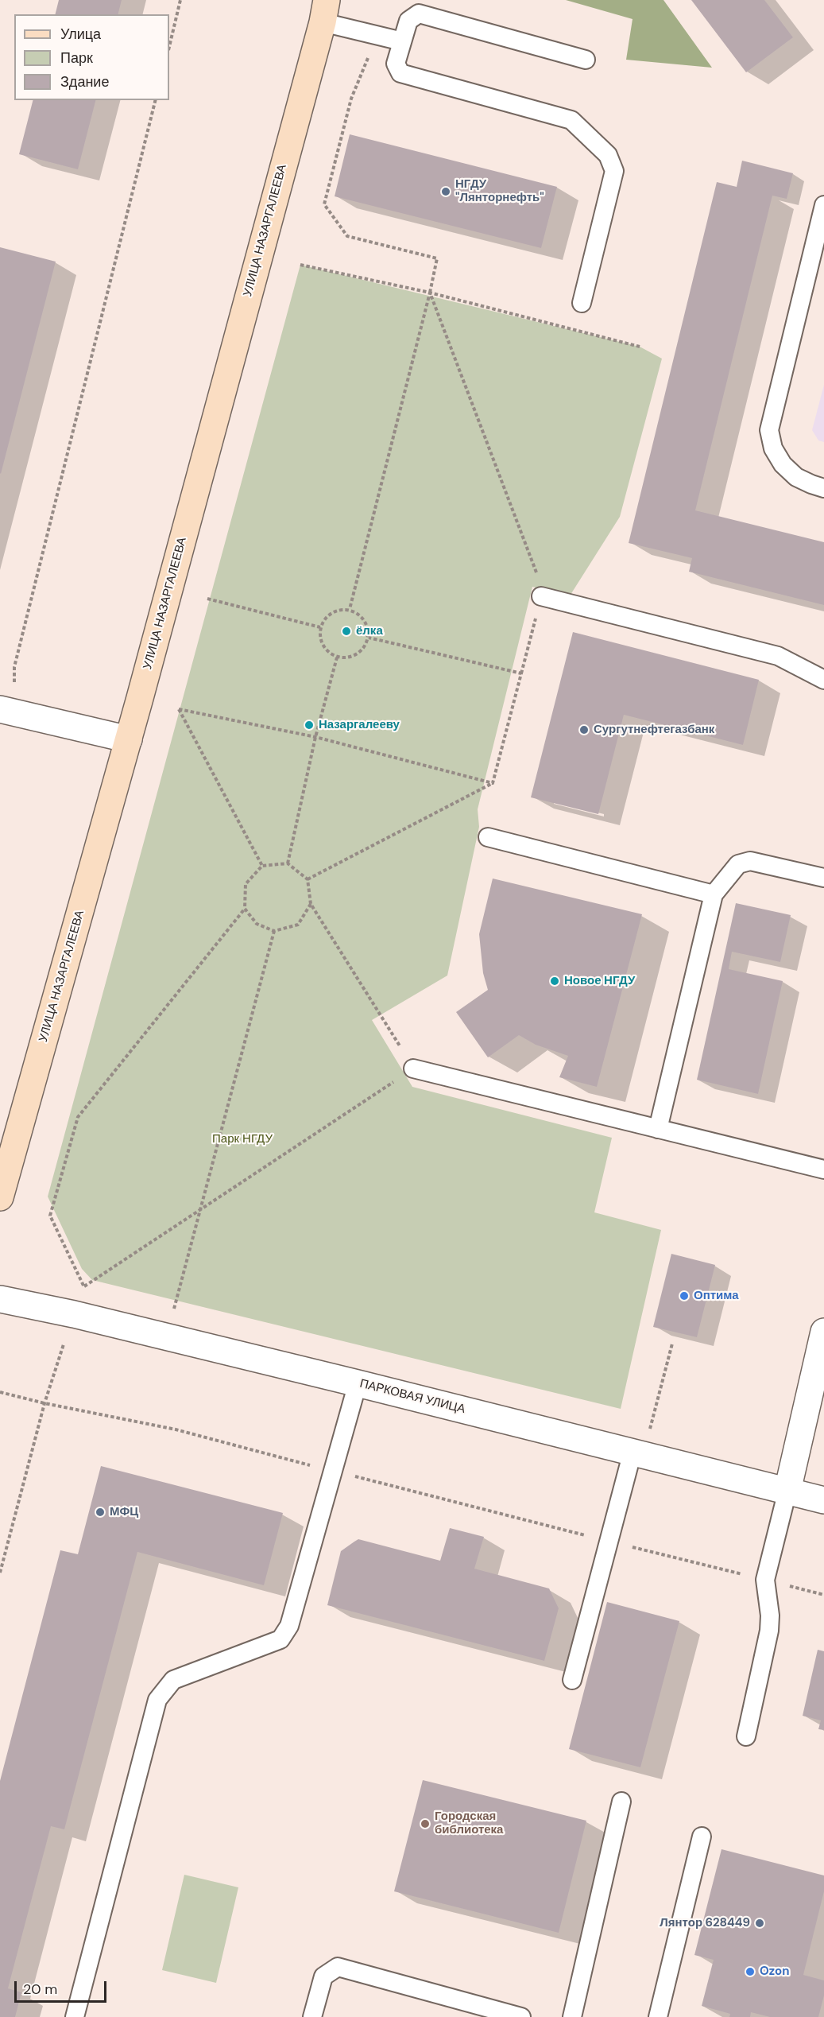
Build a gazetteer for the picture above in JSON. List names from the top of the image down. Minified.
{"streets":{"main road":["УЛИЦА НАЗАРГАЛЕЕВА"],"street":["ПАРКОВАЯ УЛИЦА"]},"parks":["Парк НГДУ"],"places":["НГДУ \"Лянторнефть\"","ёлка","Назаргалееву","Сургутнефтегазбанк","Новое НГДУ","Оптима","МФЦ","Городская библиотека","Лянтор 628449","Ozon"],"legend":["Улица","Парк","Здание"],"scale_bar":"20 m"}
